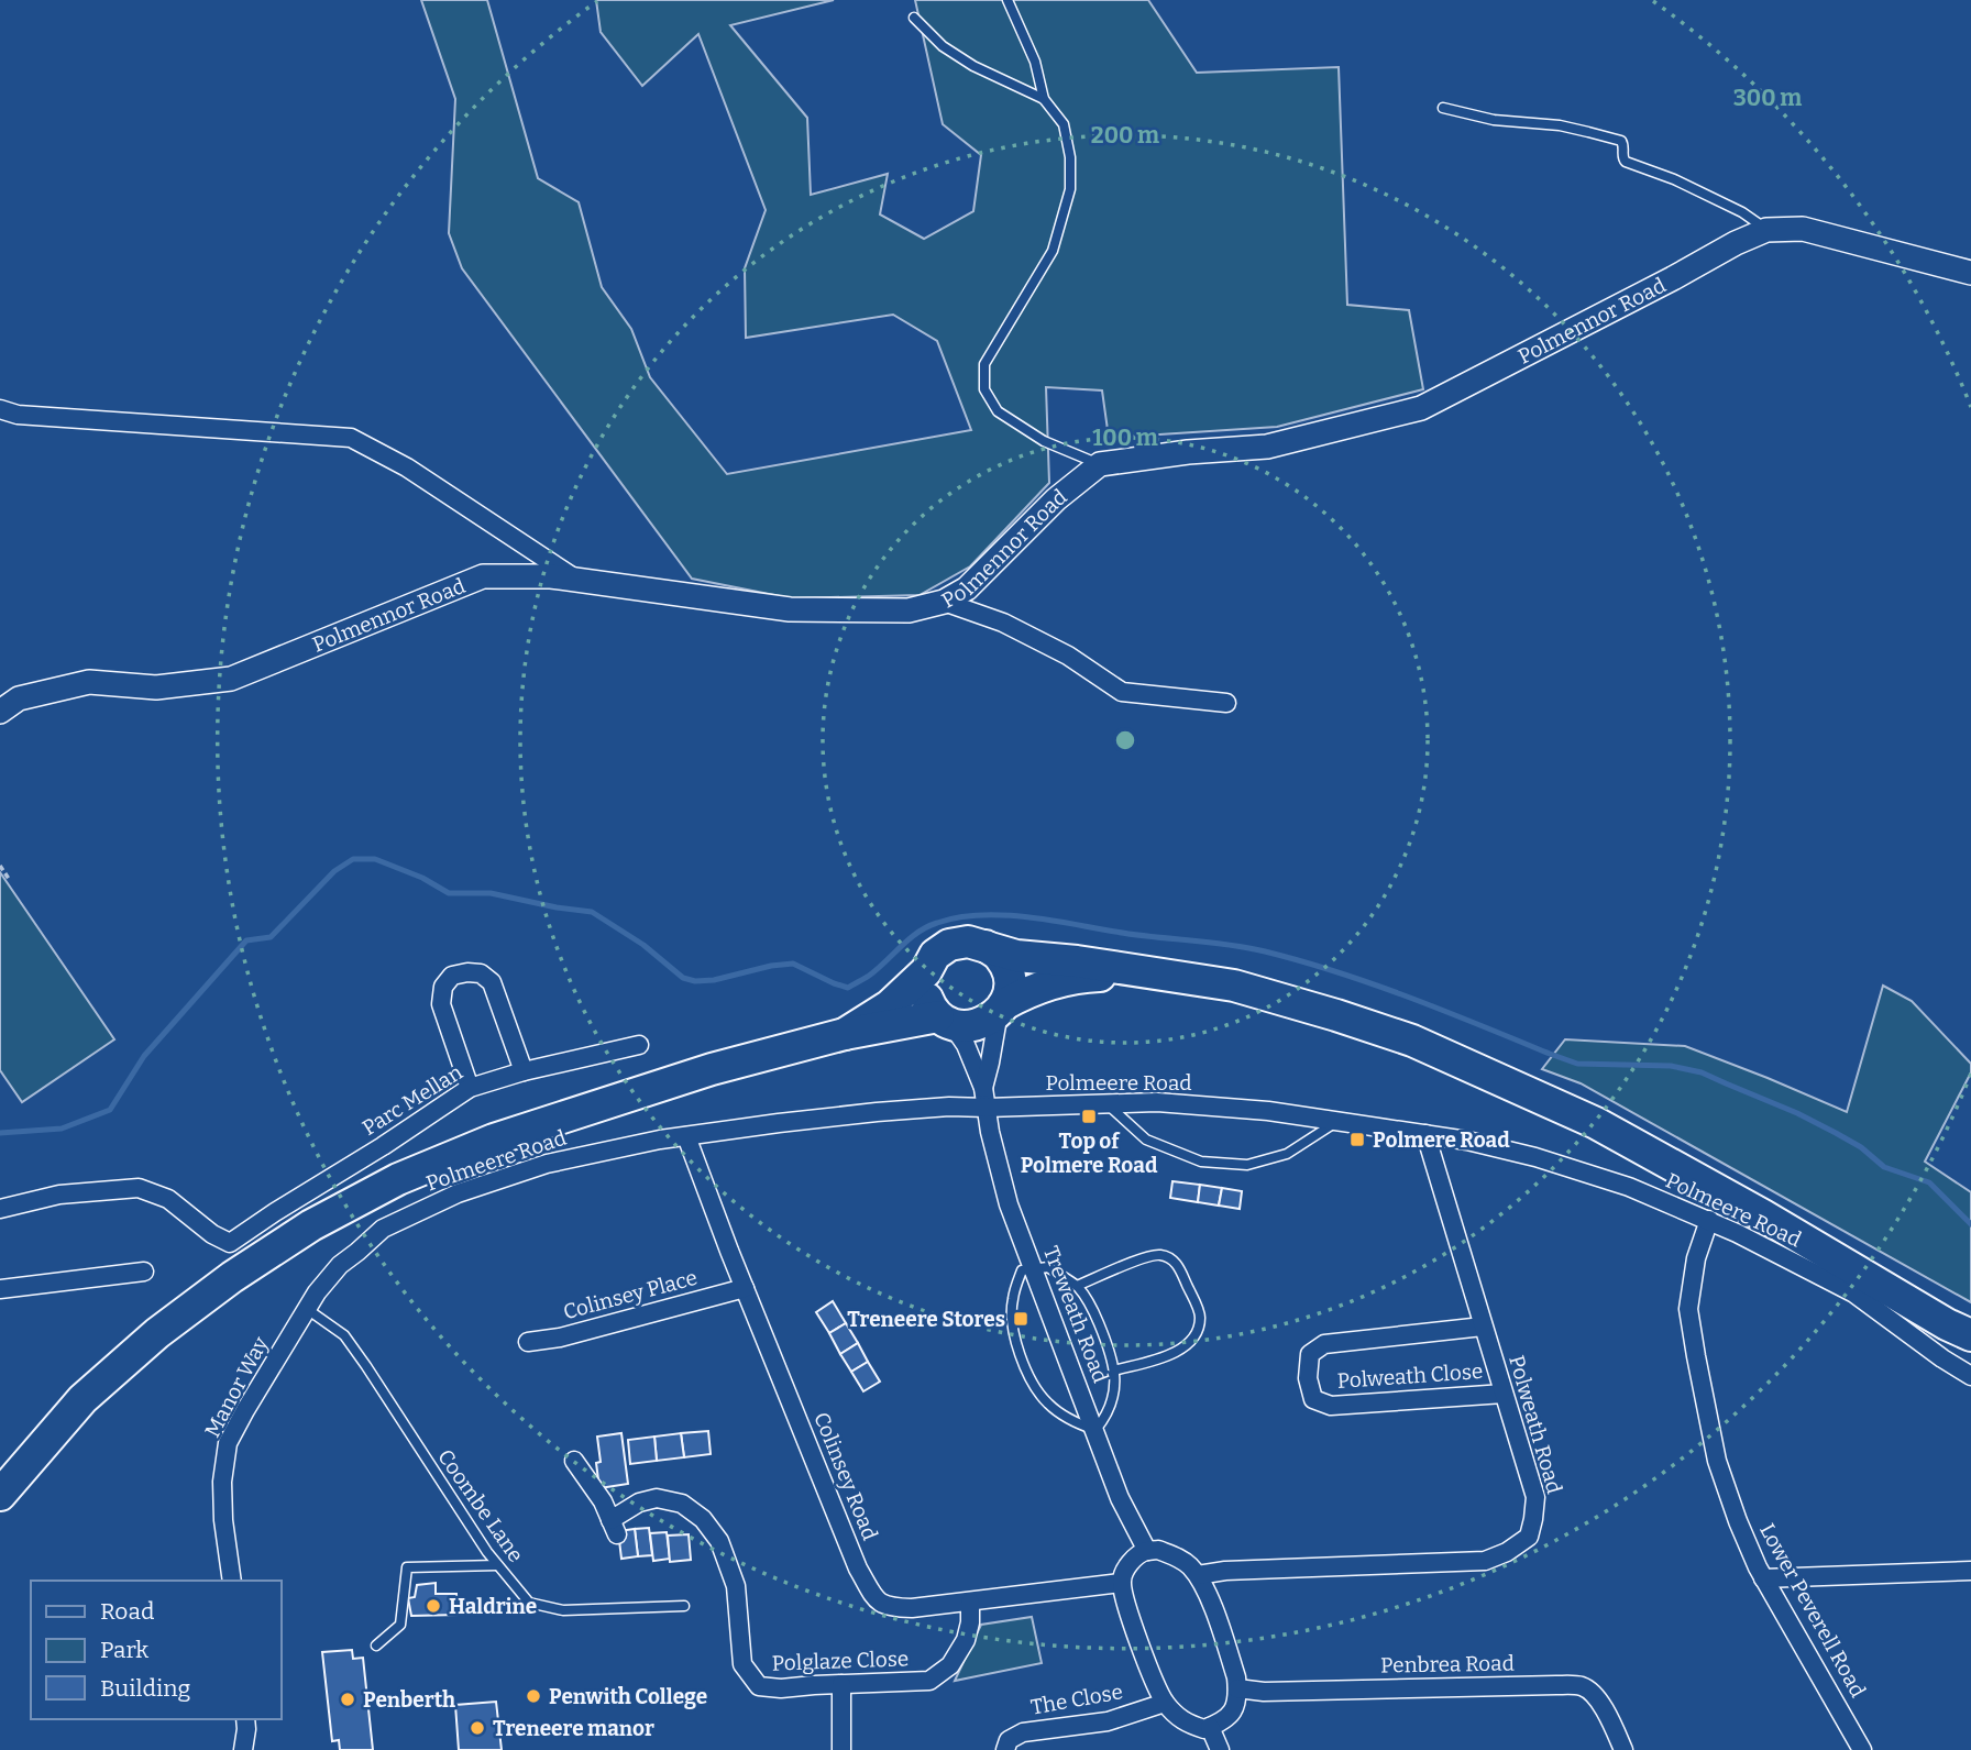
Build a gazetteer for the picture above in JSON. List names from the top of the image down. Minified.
{"streets":{"street":["Polmennor Road","Polmeere Road","Parc Mellan","Colinsey Place","Treweath Road","Polweath Close","Manor Way","Polweath Road","Colinsey Road","Lower Peverell Road","Polglaze Close","Penbrea Road","The Close"],"lane":["Coombe Lane"]},"crossings":[["Polmeere Road","Treweath Road"],["Polmeere Road","Manor Way"],["Polmeere Road","Polweath Road"],["Polmeere Road","Colinsey Road"],["Polmeere Road","Coombe Lane"],["Polmeere Road","Lower Peverell Road"],["Colinsey Place","Colinsey Road"],["Polweath Close","Polweath Road"],["Manor Way","Coombe Lane"],["Colinsey Road","Polglaze Close"]],"places":{"transit":["Top of Polmere Road","Polmere Road","Treneere Stores"],"other":["Haldrine","Penwith College","Penberth","Treneere manor"]},"legend":["Road","Park","Building"],"rings":["300 m","200 m","100 m"]}
